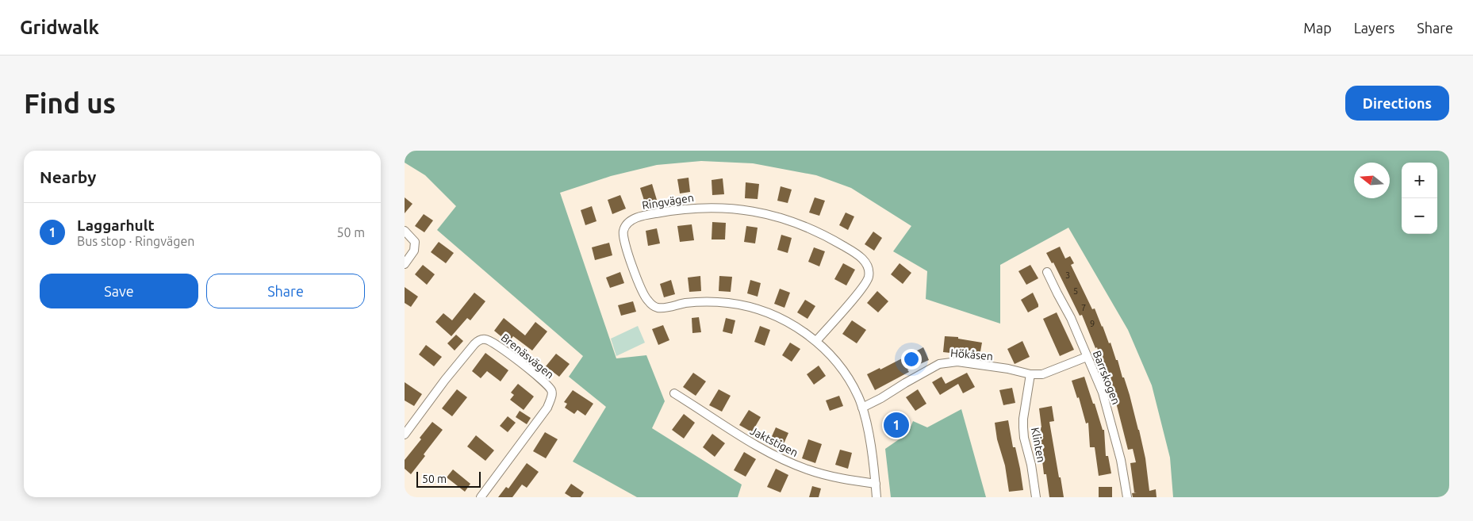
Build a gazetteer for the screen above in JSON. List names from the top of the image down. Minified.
{"streets":{"street":["Ringvägen","Hökåsen","Brenäsvägen","Barrskogen","Jaktstigen","Klinten"]},"crossings":[["Ringvägen","Hökåsen"],["Ringvägen","Jaktstigen"],["Hökåsen","Barrskogen"],["Hökåsen","Klinten"]],"house_numbers":["3","5","7","9"],"scale_bar":"50 m","north":"left","page":{"header":"Gridwalk","nav":["Map","Layers","Share"],"buttons":["Directions",["Save","Share"]],"title":"Find us","heading":"Nearby","map_buttons":["+","−"],"list":[{"mark":"1","name":"Laggarhult","note":"Bus stop · Ringvägen","value":"50 m"}],"pins":"1","scale":"50 m"}}
